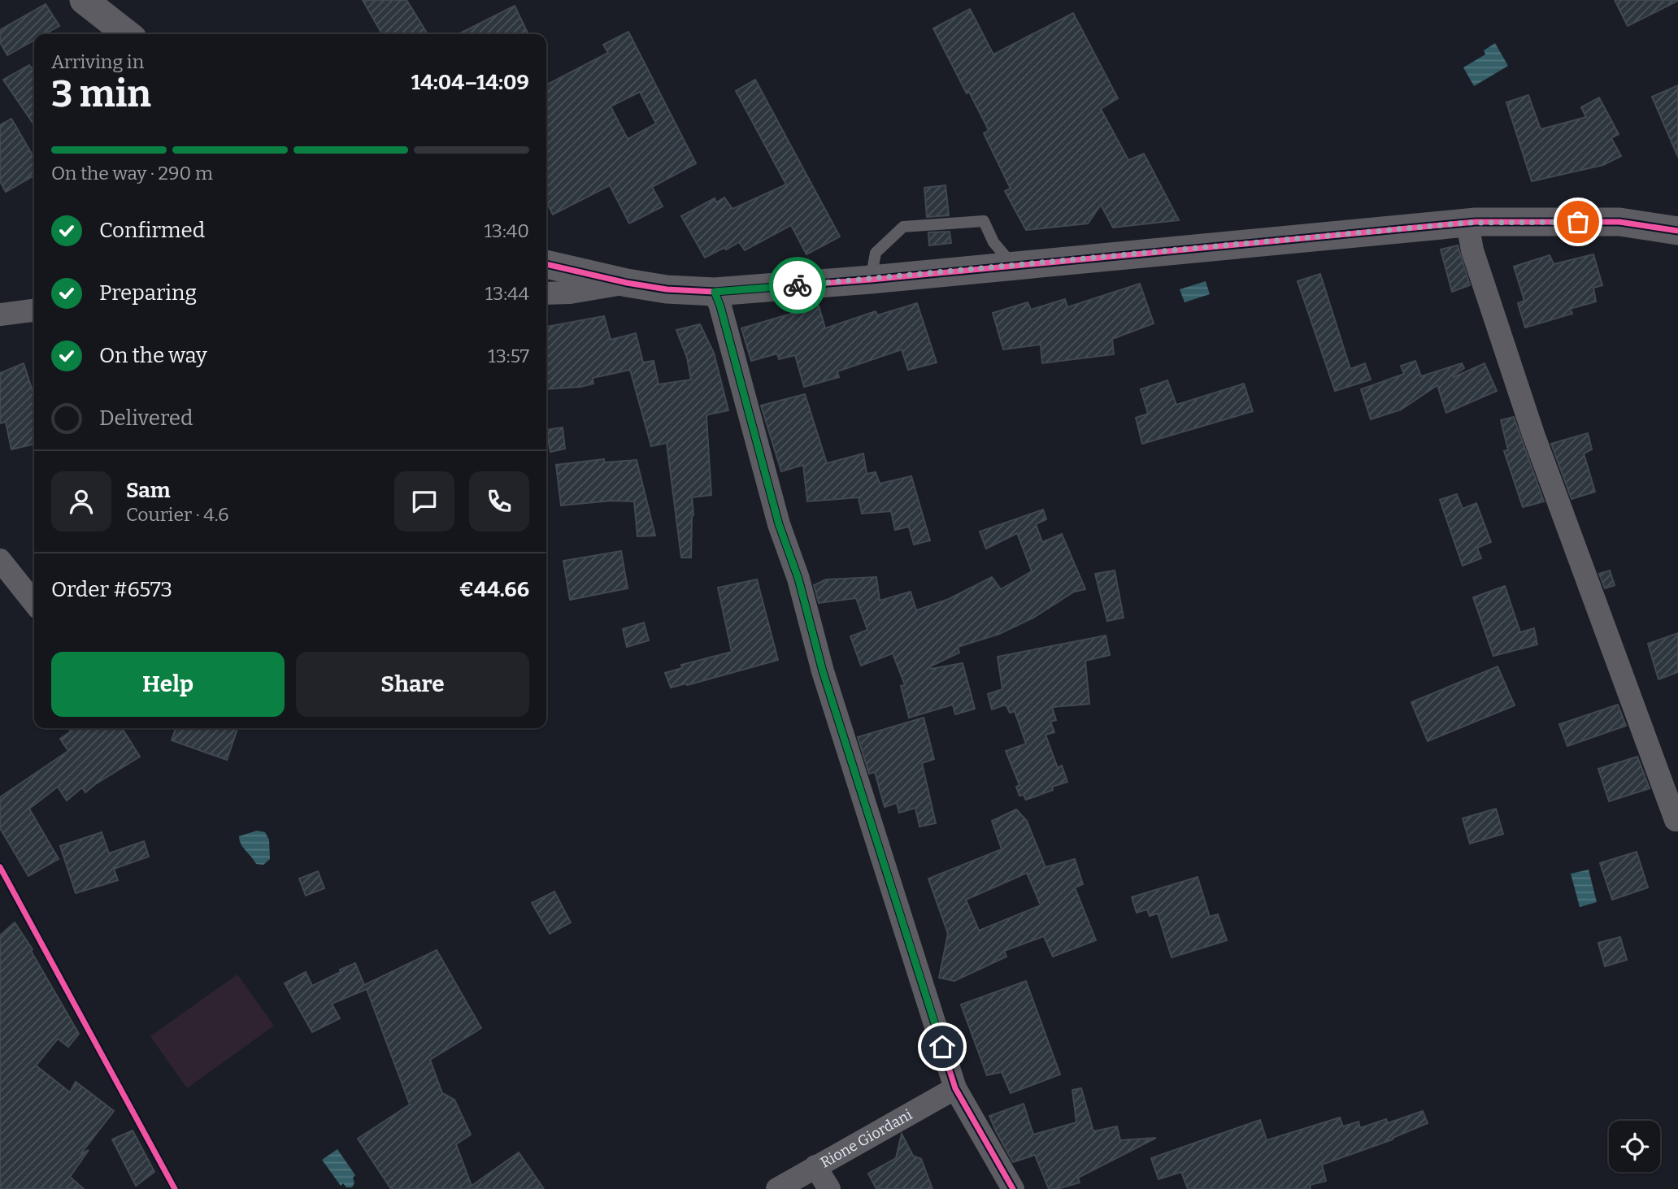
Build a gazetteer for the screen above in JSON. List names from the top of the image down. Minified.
{"streets":{"street":["Rione Giordani"]},"page":{"heading":["3 min","Arriving in","14:04–14:09"],"panel":["Sam","Courier · 4.6","Order #6573","€44.66"],"bar":"On the way · 290 m","list":[["Confirmed","13:40"],["Preparing","13:44"],["On the way","13:57"],"Delivered"],"buttons":["Help","Share"]}}
